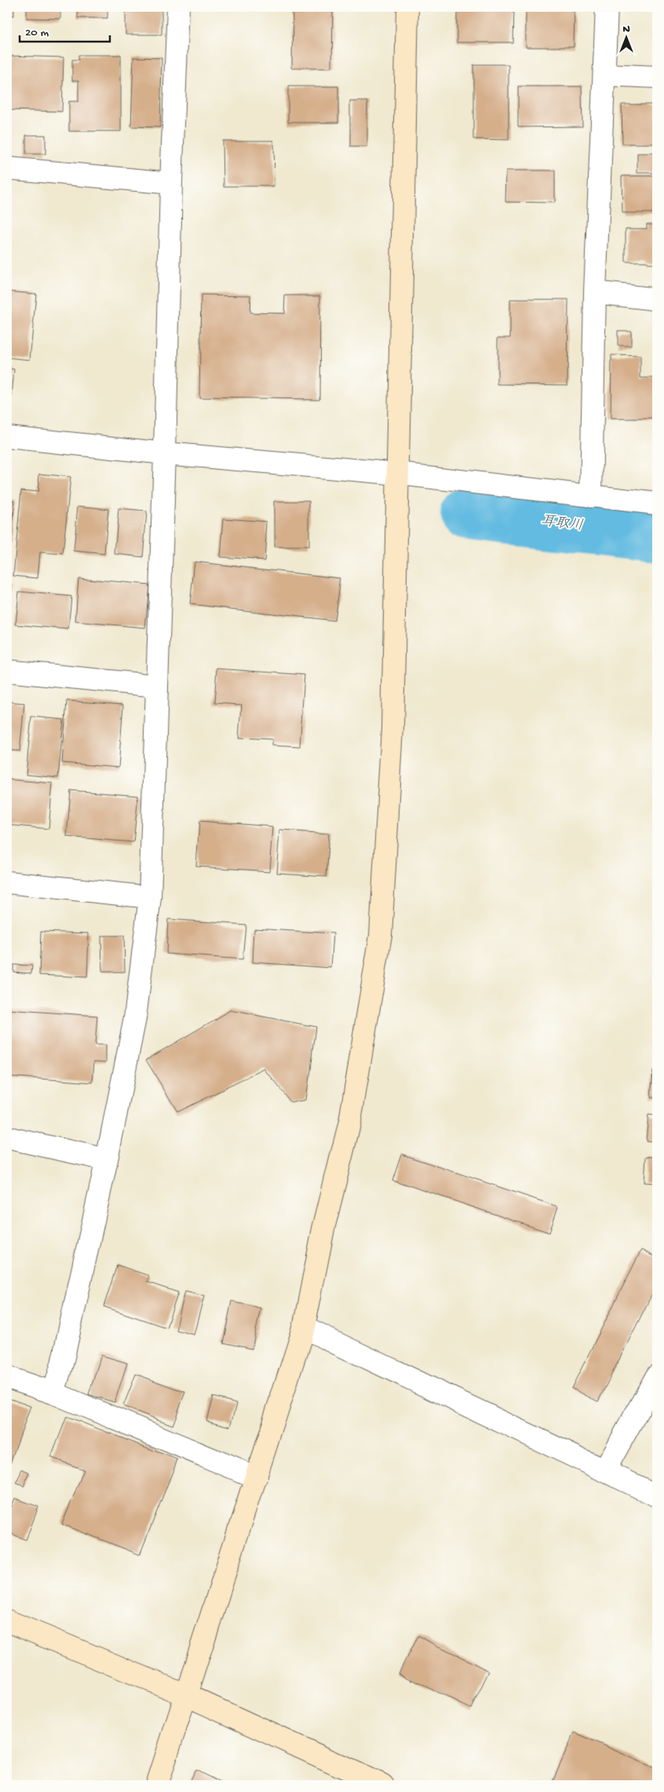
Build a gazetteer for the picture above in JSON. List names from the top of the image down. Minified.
{"water":["耳取川"],"scale_bar":"20 m","north":"top"}
